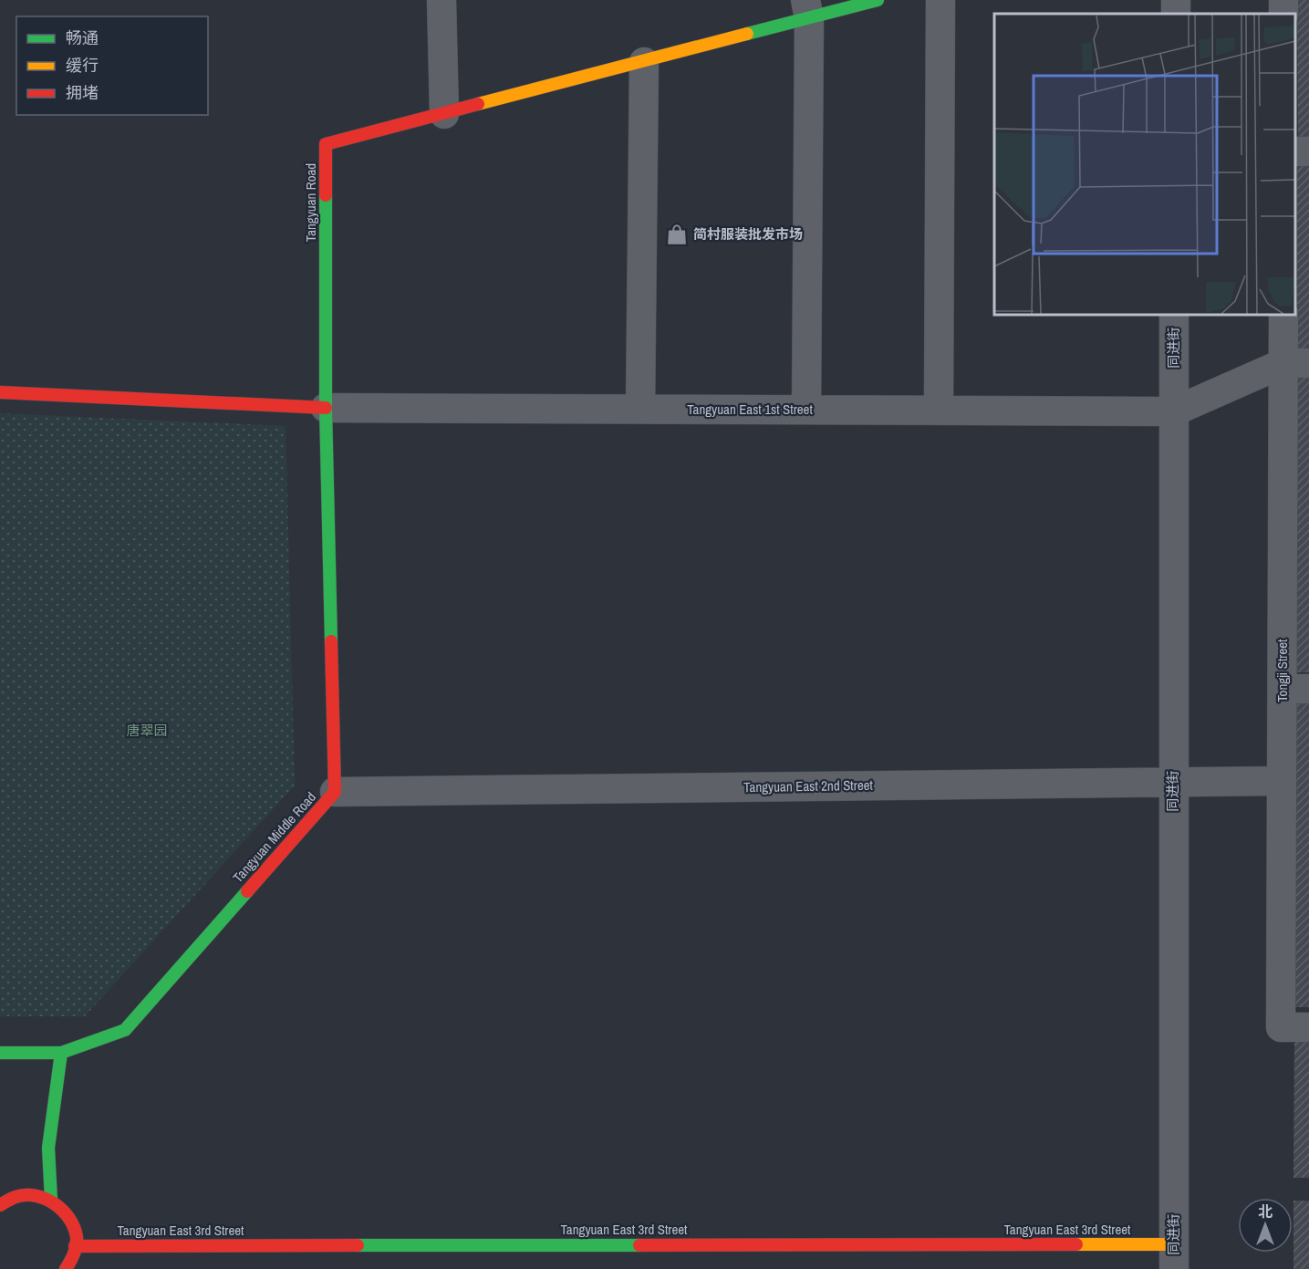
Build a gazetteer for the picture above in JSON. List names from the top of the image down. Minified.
{"streets":{"street":["Tangyuan Road","同进街","Tangyuan East 1st Street","Tongji Street","Tangyuan East 2nd Street","Tangyuan Middle Road","Tangyuan East 3rd Street"]},"crossings":[["Tangyuan Road","Tangyuan East 1st Street"],["Tangyuan Road","Tangyuan Middle Road"],["同进街","Tangyuan East 1st Street"],["同进街","Tangyuan East 2nd Street"],["同进街","Tangyuan East 3rd Street"],["Tangyuan East 1st Street","Tangyuan Middle Road"],["Tongji Street","Tangyuan East 2nd Street"],["Tangyuan East 2nd Street","Tangyuan Middle Road"]],"parks":["唐翠园"],"places":{"shop":["简村服装批发市场"]},"legend":["畅通","缓行","拥堵"],"north":"top"}
